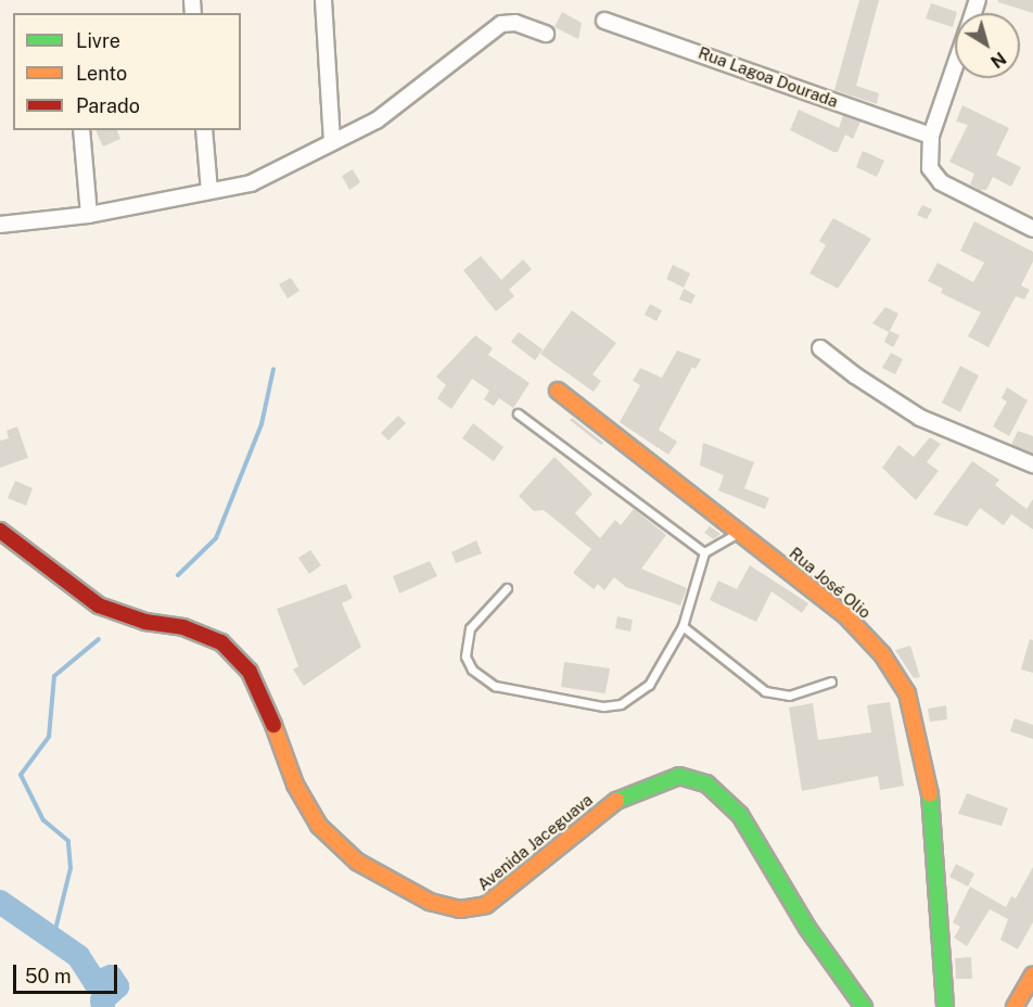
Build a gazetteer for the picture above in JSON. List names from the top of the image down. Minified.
{"streets":{"main road":["Rua José Olio","Avenida Jaceguava"],"street":["Rua Lagoa Dourada"]},"legend":["Livre","Lento","Parado"],"scale_bar":"50 m","north":"bottom right"}
